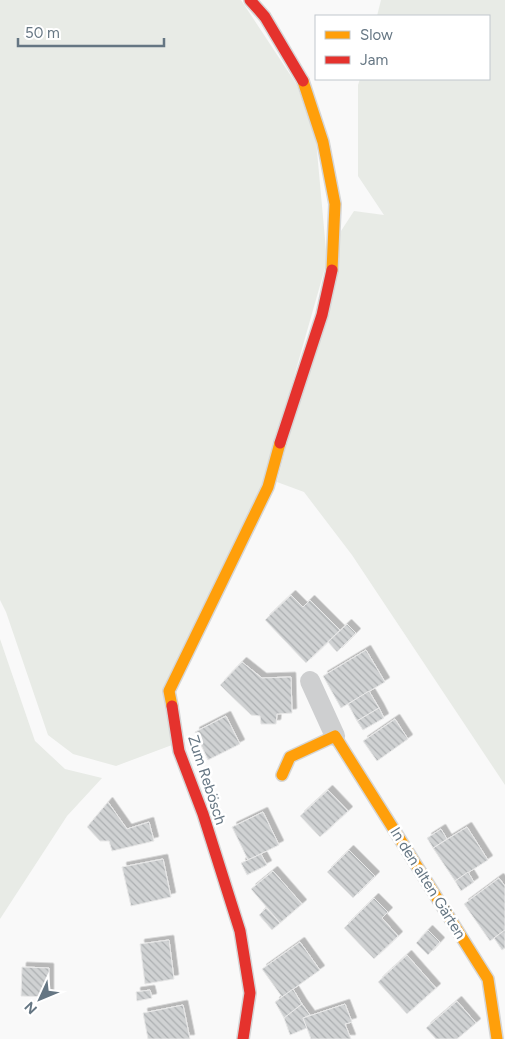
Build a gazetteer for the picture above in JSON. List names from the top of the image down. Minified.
{"streets":{"street":["Zum Rebösch","In den alten Gärten"]},"legend":["Slow","Jam"],"scale_bar":"50 m","north":"bottom left"}
